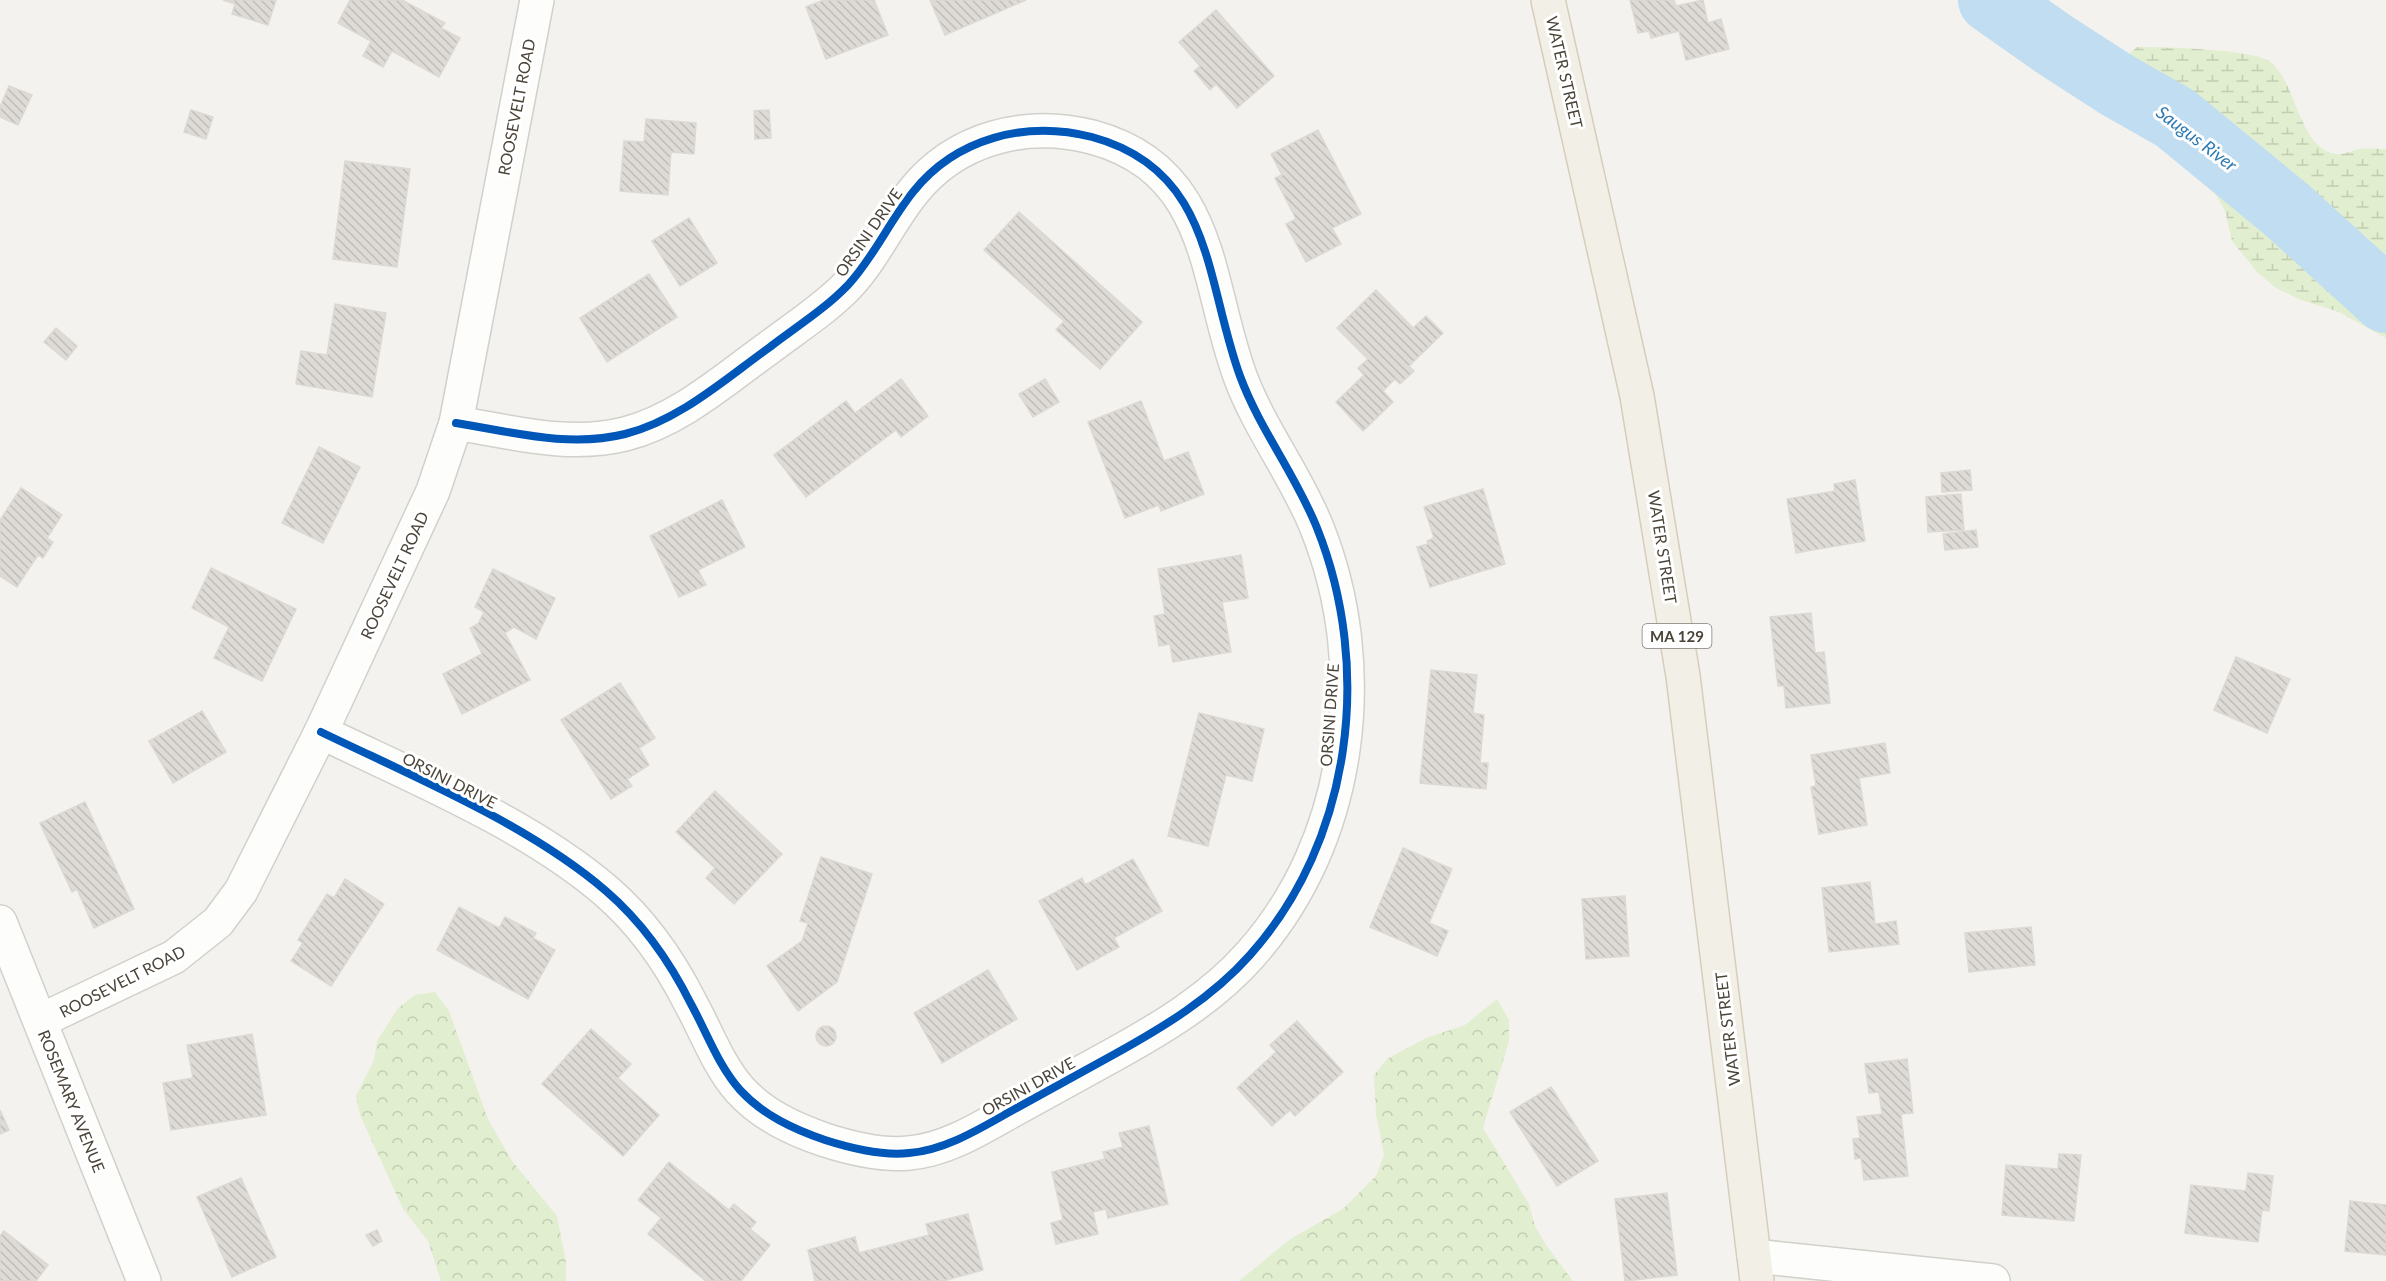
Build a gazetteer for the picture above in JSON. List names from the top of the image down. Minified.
{"streets":{"main road":["WATER STREET","MA 129"],"street":["ROOSEVELT ROAD","ORSINI DRIVE","ROSEMARY AVENUE"]},"crossings":[["ROOSEVELT ROAD","ORSINI DRIVE"],["ROOSEVELT ROAD","ROSEMARY AVENUE"]],"water":["Saugus River"]}
